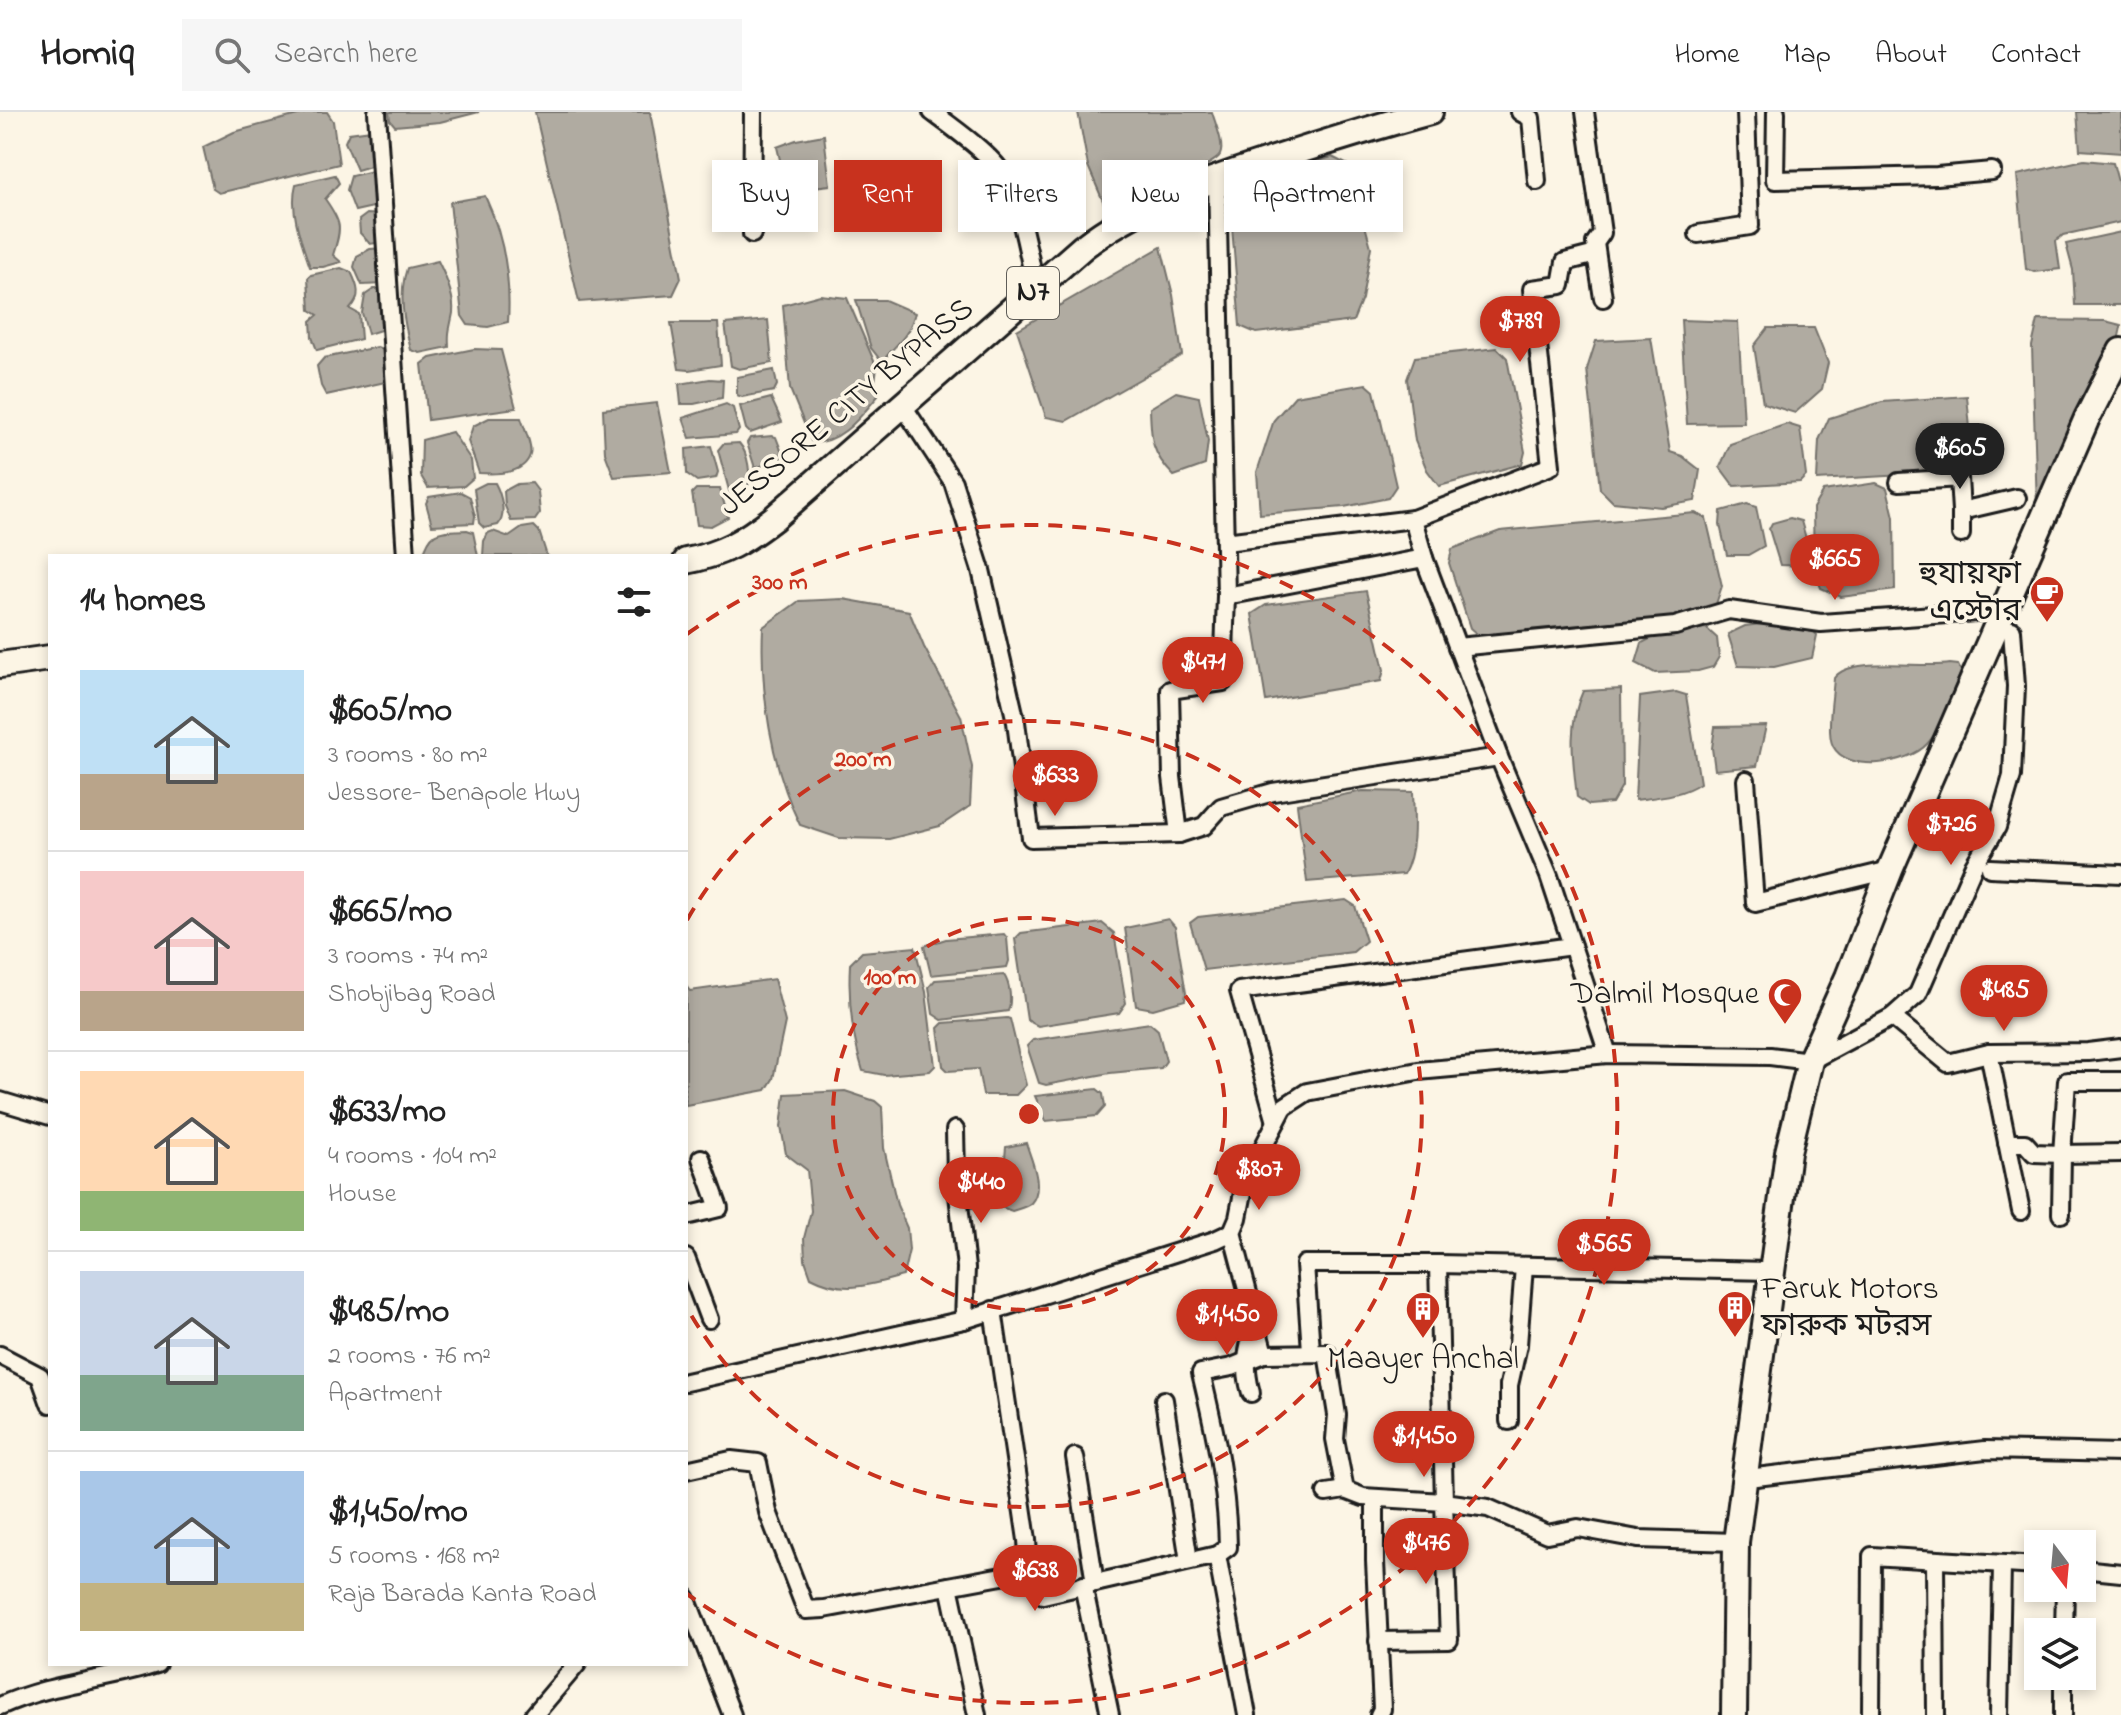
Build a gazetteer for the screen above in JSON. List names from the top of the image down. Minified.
{"streets":{"highway":["N7","JESSORE CITY BYPASS"]},"places":{"cafe":["হুযায়ফা এস্টোর"],"mosque":["Dalmil Mosque"],"building":["Faruk Motors ফারুক মটরস","Maayer Anchal"]},"north":"bottom","page":{"header":"Homiq","search":"Search here","nav":["Home","Map","About","Contact"],"chip":["Buy","Rent","Filters","New","Apartment"],"price":["$789","$605","$665","$471","$633","$726","$485","$807","$440","$565","$1,450","$1,450","$476","$638"],"heading":"14 homes","list":[{"name":"$605/mo","note":"3 rooms · 80 m² · Jessore- Benapole Hwy"},{"name":"$665/mo","note":"3 rooms · 74 m² · Shobjibag Road"},{"name":"$633/mo","note":"4 rooms · 104 m² · House"},{"name":"$485/mo","note":"2 rooms · 76 m² · Apartment"},{"name":"$1,450/mo","note":"5 rooms · 168 m² · Raja Barada Kanta Road"}]},"rings":["300 m","200 m","100 m"]}
